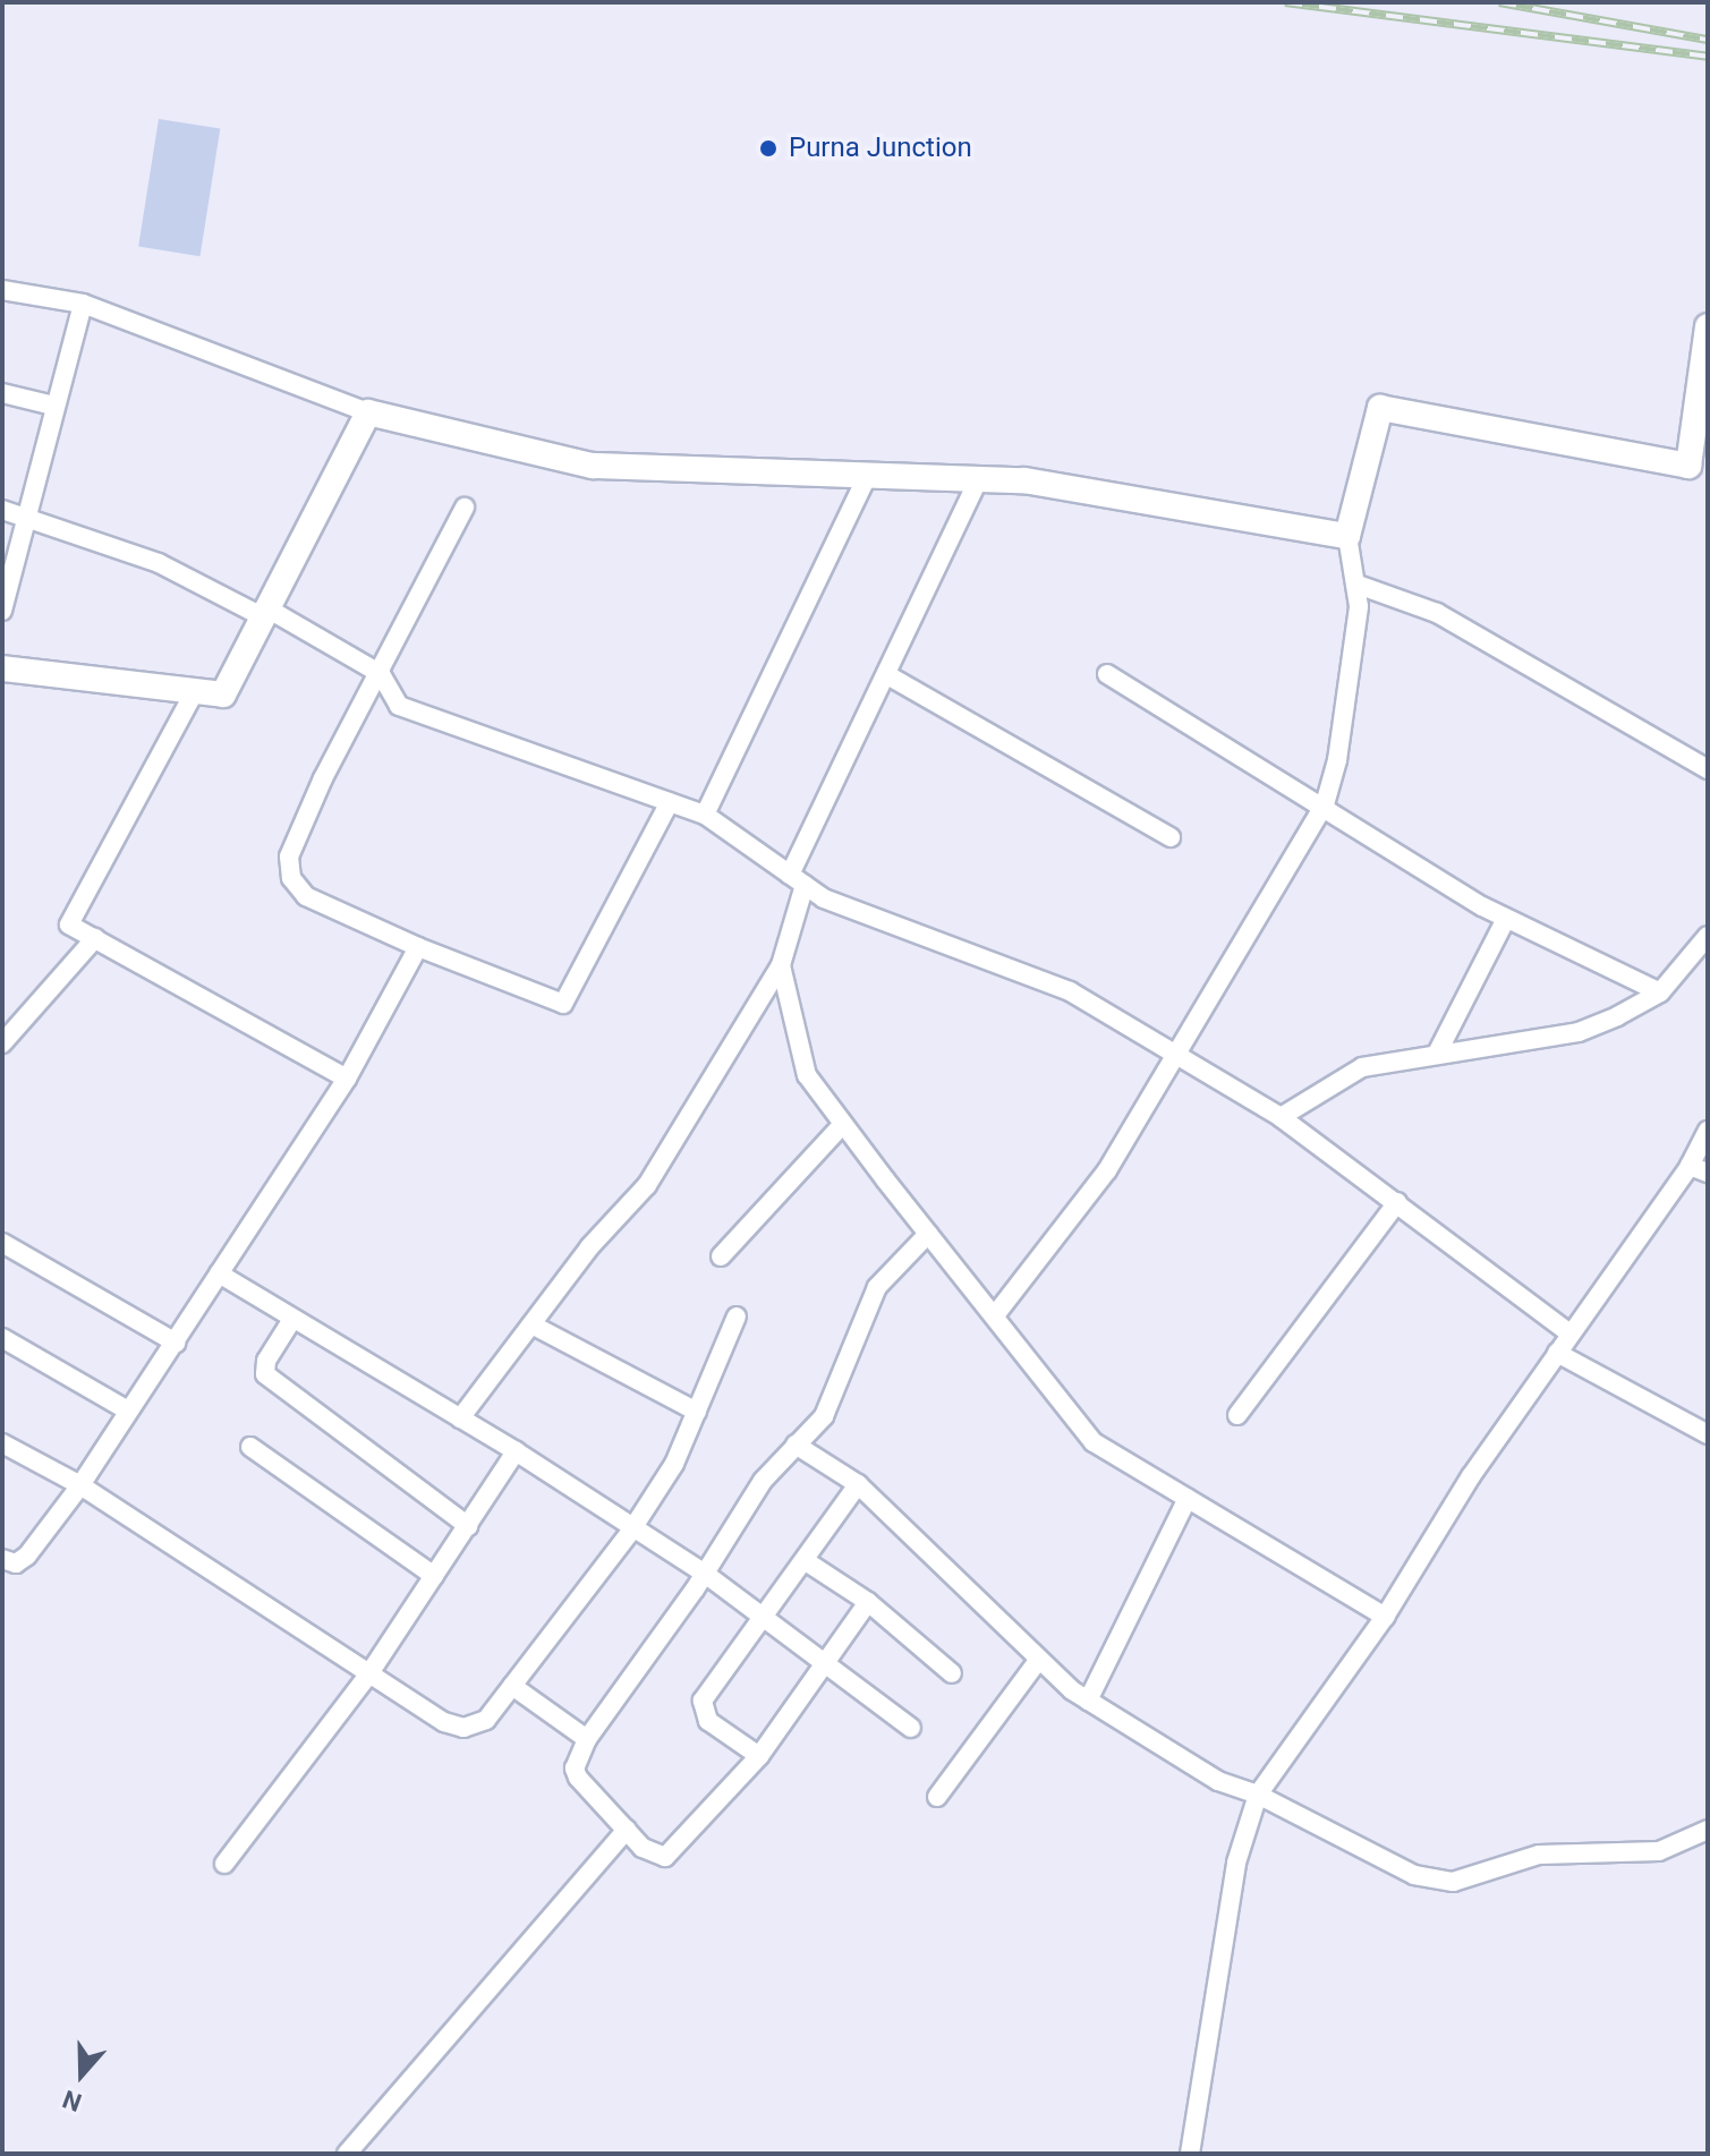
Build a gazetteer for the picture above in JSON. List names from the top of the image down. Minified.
{"places":["Purna Junction"],"north":"bottom"}
